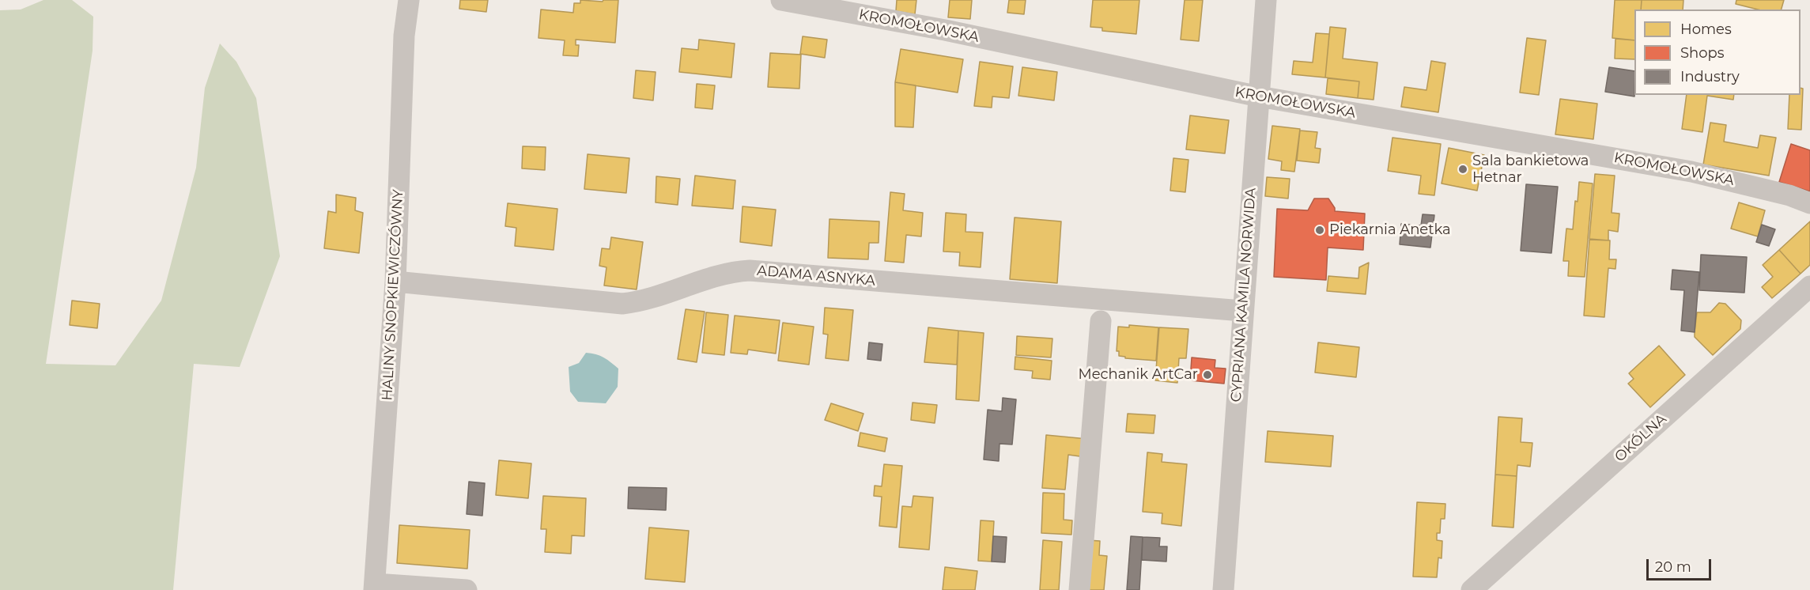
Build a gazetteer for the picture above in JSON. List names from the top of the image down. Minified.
{"streets":{"street":["KROMOŁOWSKA","ADAMA ASNYKA","HALINY SNOPKIEWICZÓWNY","CYPRIANA KAMILA NORWIDA","OKÓLNA"]},"crossings":[["KROMOŁOWSKA","CYPRIANA KAMILA NORWIDA"],["ADAMA ASNYKA","HALINY SNOPKIEWICZÓWNY"],["ADAMA ASNYKA","CYPRIANA KAMILA NORWIDA"]],"places":["Sala bankietowa Hetnar","Piekarnia Anetka","Mechanik ArtCar"],"legend":["Homes","Shops","Industry"],"scale_bar":"20 m"}
